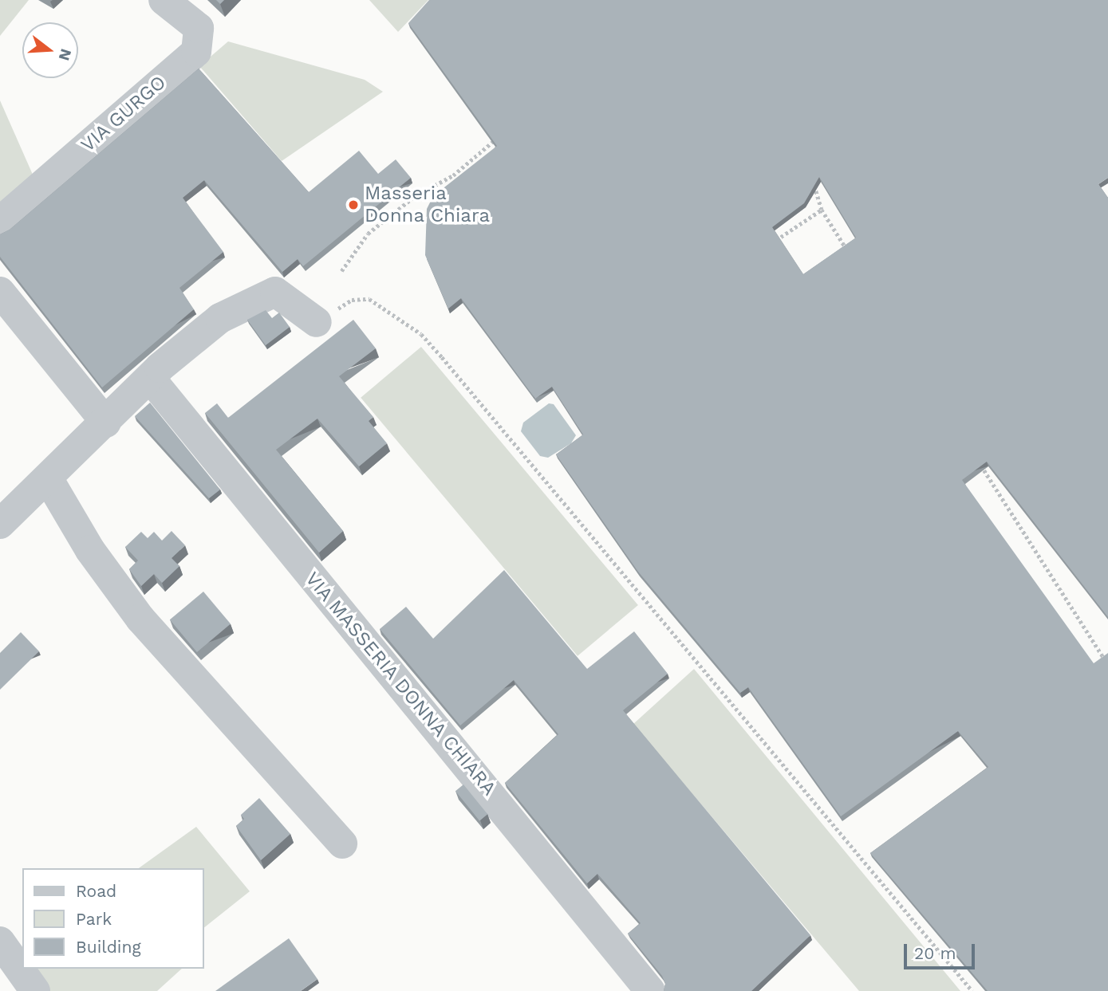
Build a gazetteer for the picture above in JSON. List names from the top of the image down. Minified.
{"streets":{"street":["VIA GURGO","VIA MASSERIA DONNA CHIARA"]},"places":["Masseria Donna Chiara"],"legend":["Road","Park","Building"],"scale_bar":"20 m","north":"right"}
